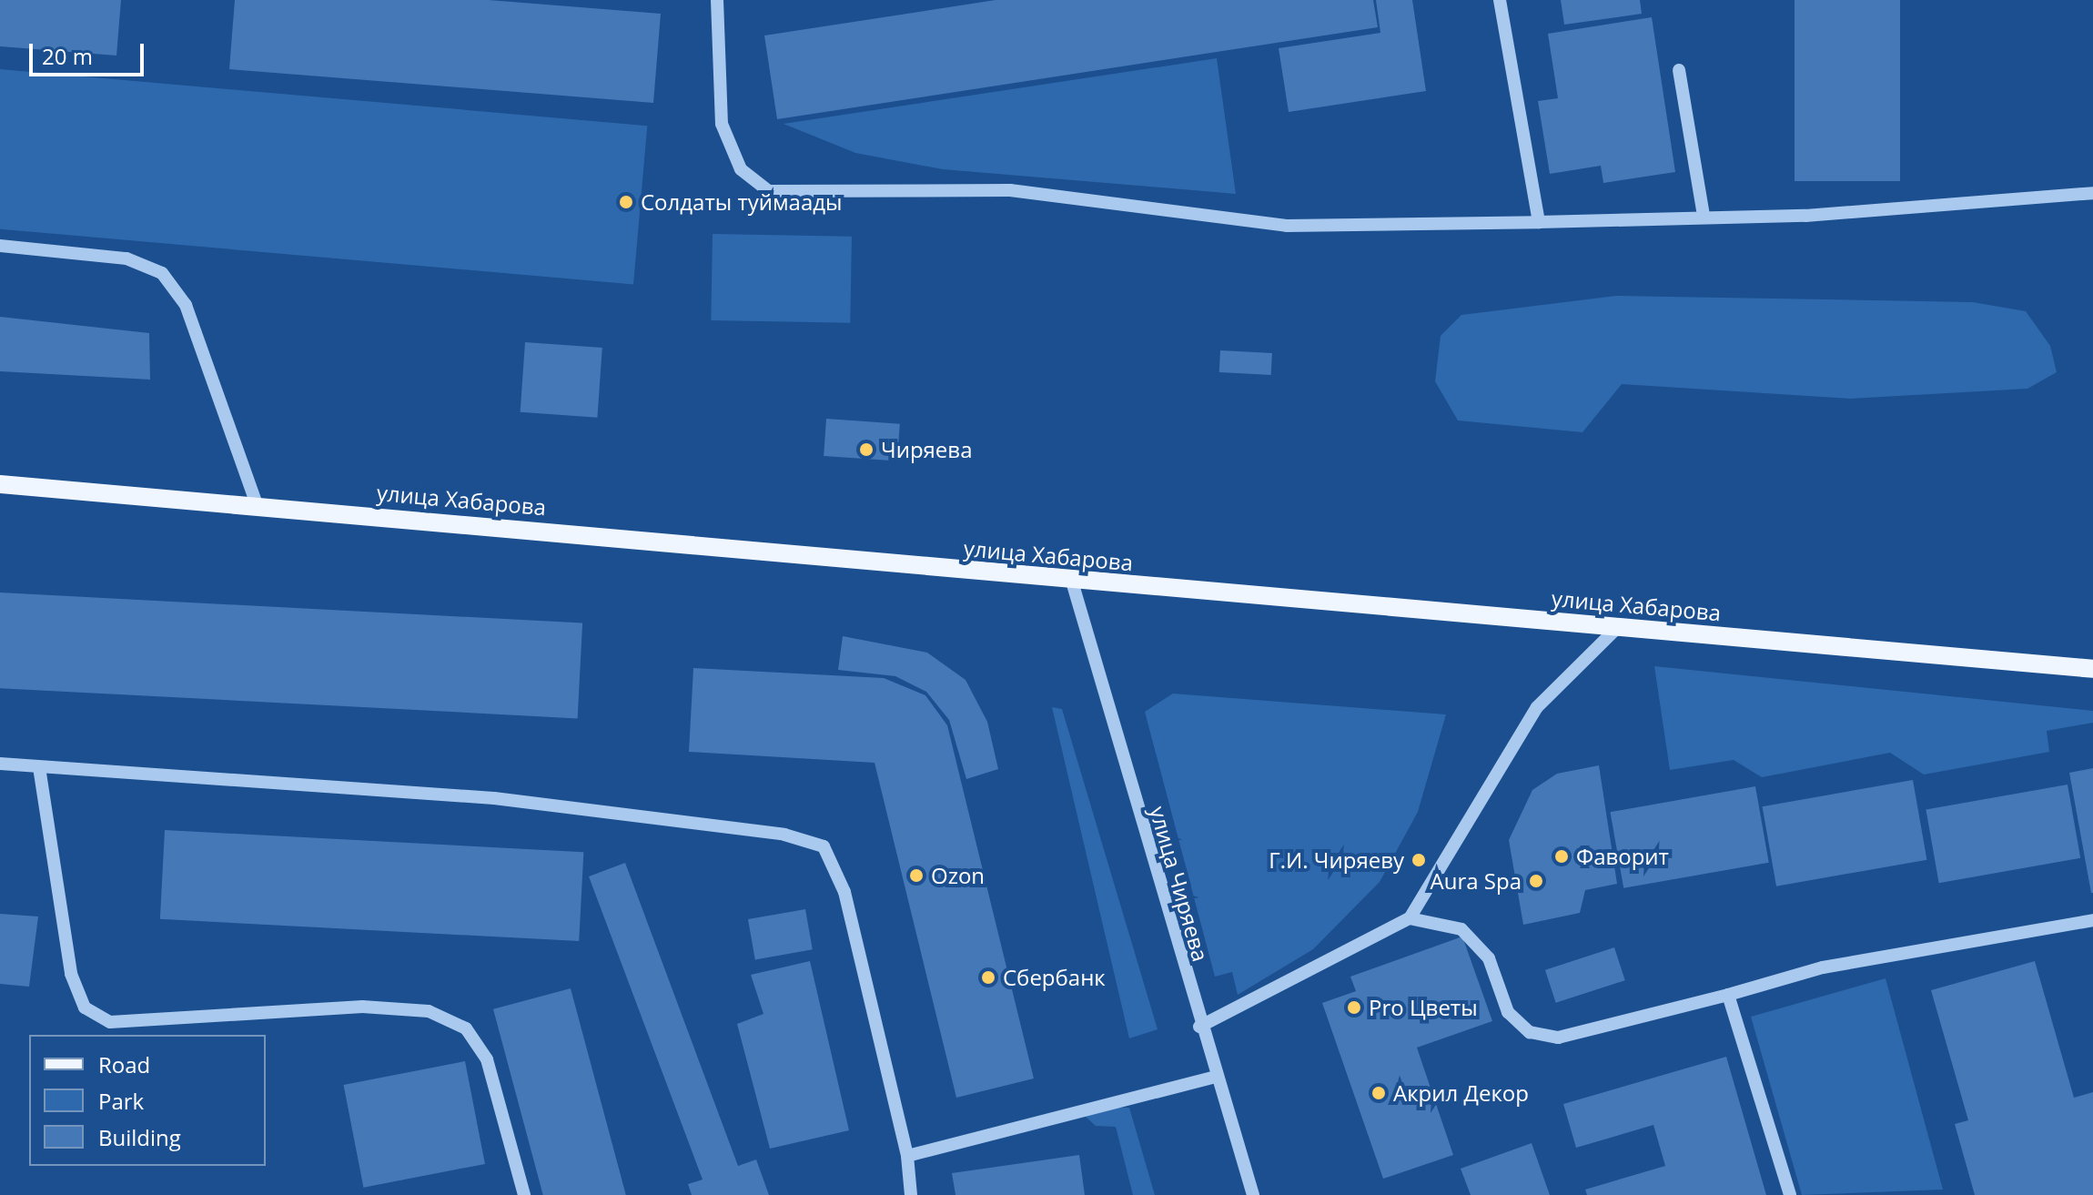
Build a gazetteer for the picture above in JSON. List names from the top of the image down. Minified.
{"streets":{"main road":["улица Хабарова"],"street":["улица Чиряева"]},"crossings":[["улица Хабарова","улица Чиряева"]],"places":["Солдаты туймаады","Чиряева","Фаворит","Г.И. Чиряеву","Ozon","Aura Spa","Сбербанк","Pro Цветы","Акрил Декор"],"legend":["Road","Park","Building"],"scale_bar":"20 m"}
